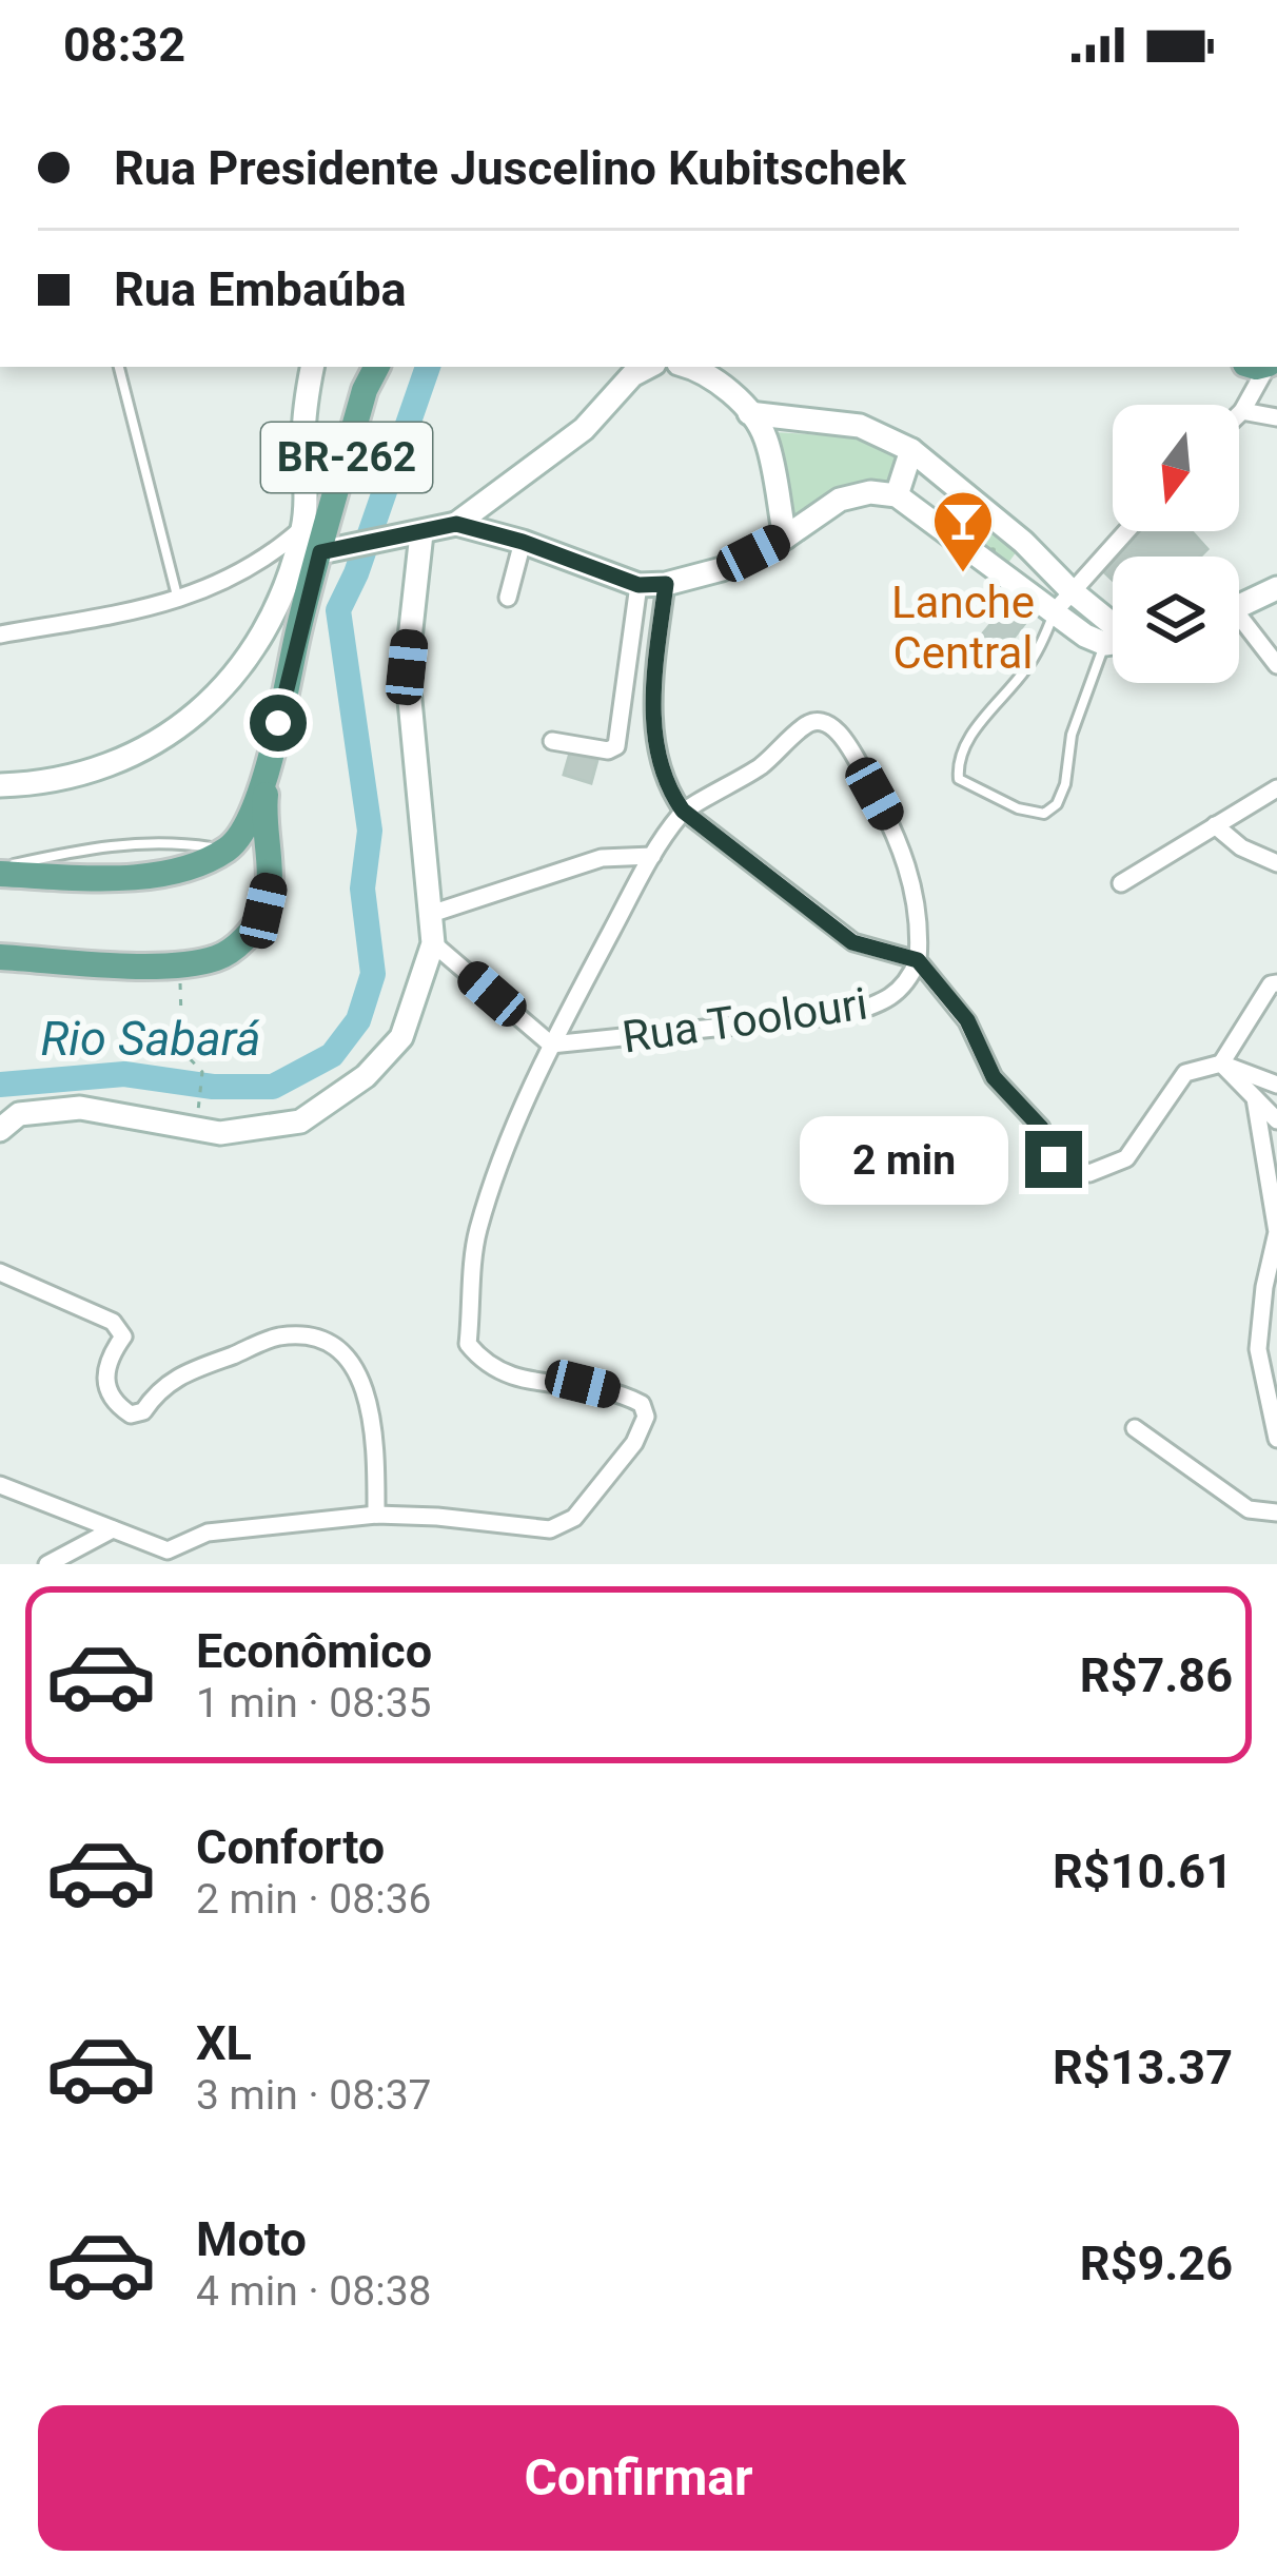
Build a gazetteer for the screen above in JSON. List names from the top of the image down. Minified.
{"streets":{"main road":["BR-262"],"street":["Rua Toolouri"]},"water":["Rio Sabará"],"places":{"bar":["Lanche Central"]},"north":"bottom","page":{"status":"08:32","banner":["Rua Presidente Juscelino Kubitschek","Rua Embaúba"],"bubble":"2 min","list":[{"name":"Econômico","note":"1 min · 08:35","value":"R$7.86"},{"name":"Conforto","note":"2 min · 08:36","value":"R$10.61"},{"name":"XL","note":"3 min · 08:37","value":"R$13.37"},{"name":"Moto","note":"4 min · 08:38","value":"R$9.26"}],"buttons":"Confirmar"}}
